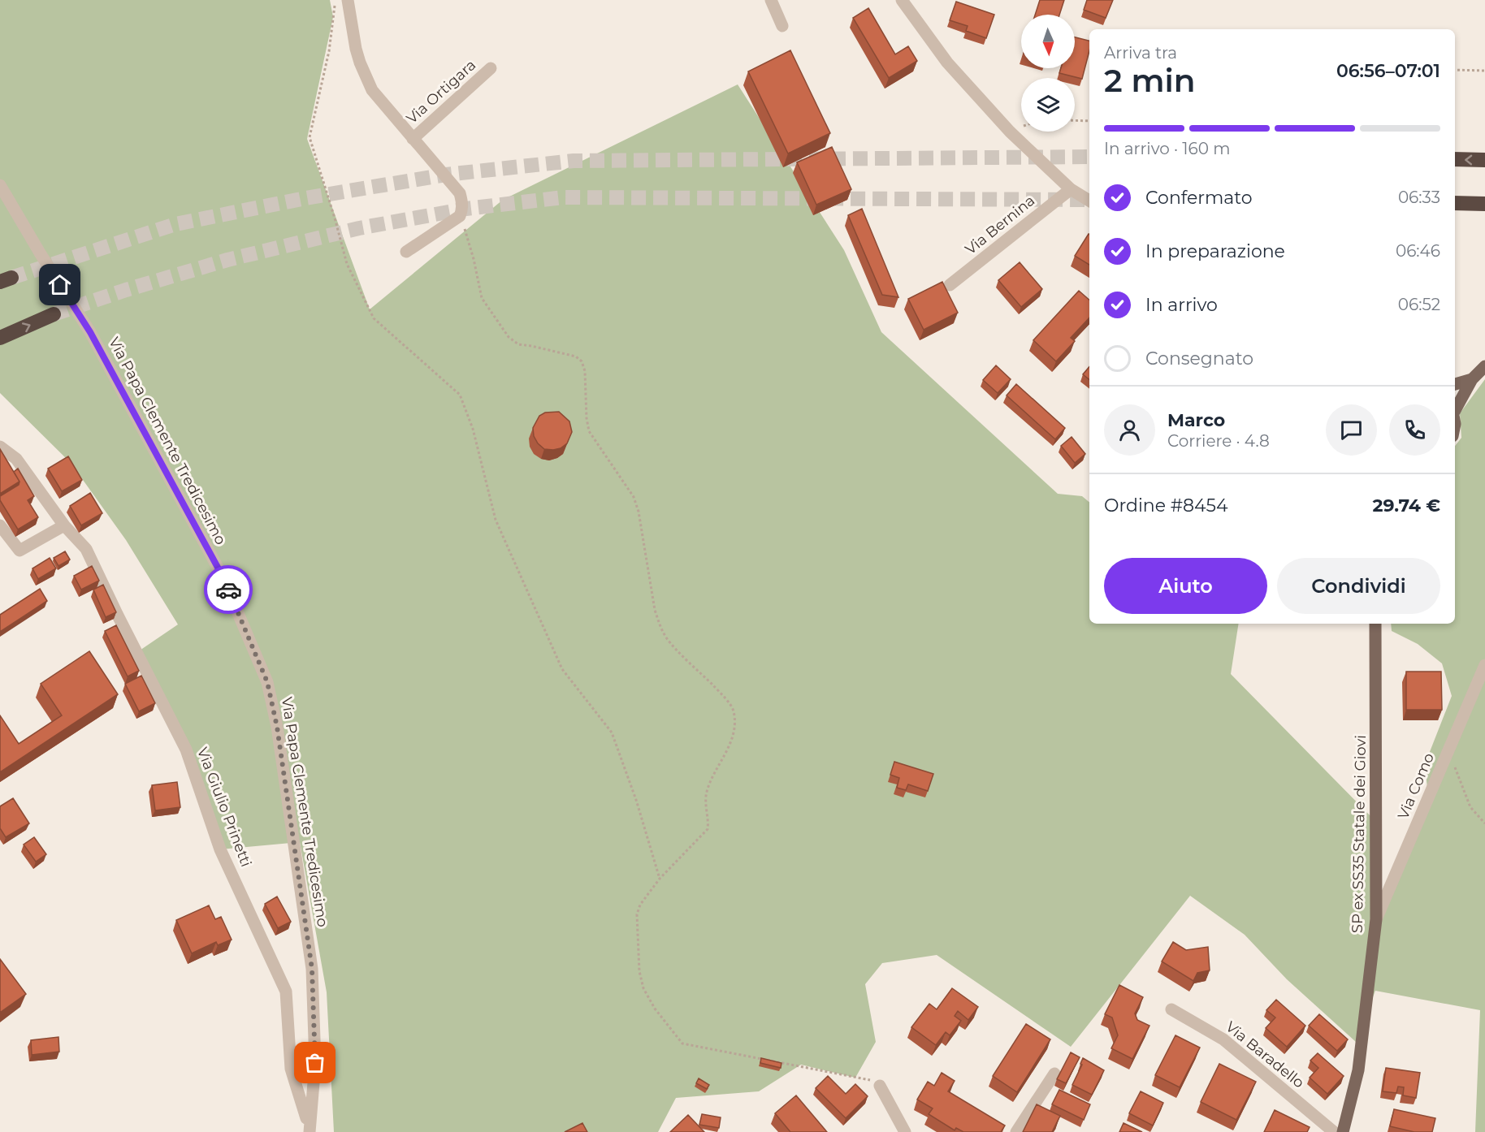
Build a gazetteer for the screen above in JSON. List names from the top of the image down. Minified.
{"streets":{"main road":["SP ex SS35 Statale dei Giovi"],"street":["Via Ortigara","Via Bernina","Via Papa Clemente Tredicesimo","Via Como","Via Giulio Prinetti","Via Baradello"]},"crossings":[["Via Papa Clemente Tredicesimo","Via Giulio Prinetti"],["Via Como","SP ex SS35 Statale dei Giovi"]],"north":"bottom","page":{"heading":["2 min","Arriva tra","06:56–07:01"],"panel":["Marco","Corriere · 4.8","Ordine #8454","29.74 €"],"bar":"In arrivo · 160 m","list":[["Confermato","06:33"],["In preparazione","06:46"],["In arrivo","06:52"],"Consegnato"],"buttons":["Aiuto","Condividi"]}}
